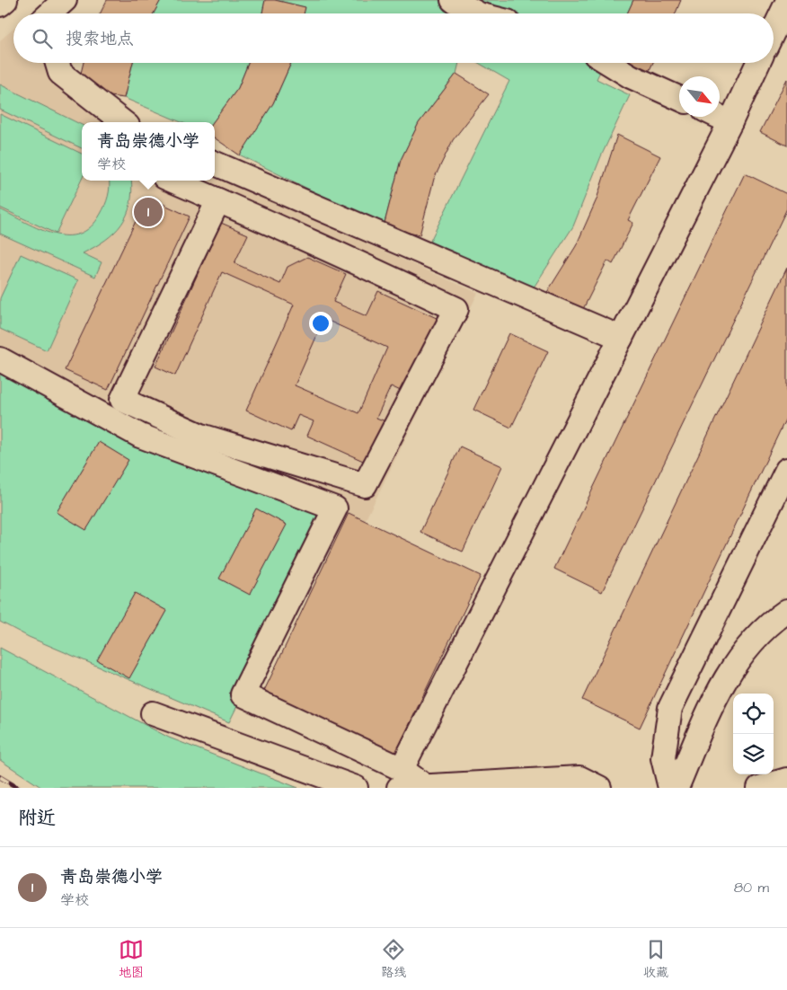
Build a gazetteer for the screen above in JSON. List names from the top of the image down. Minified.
{"north":"bottom right","page":{"search":"搜索地点","popup":["青岛崇德小学","学校"],"pins":"1","heading":"附近","list":[{"mark":"1","name":"青岛崇德小学","note":"学校","value":"80 m"}],"nav":["地图","路线","收藏"]}}
